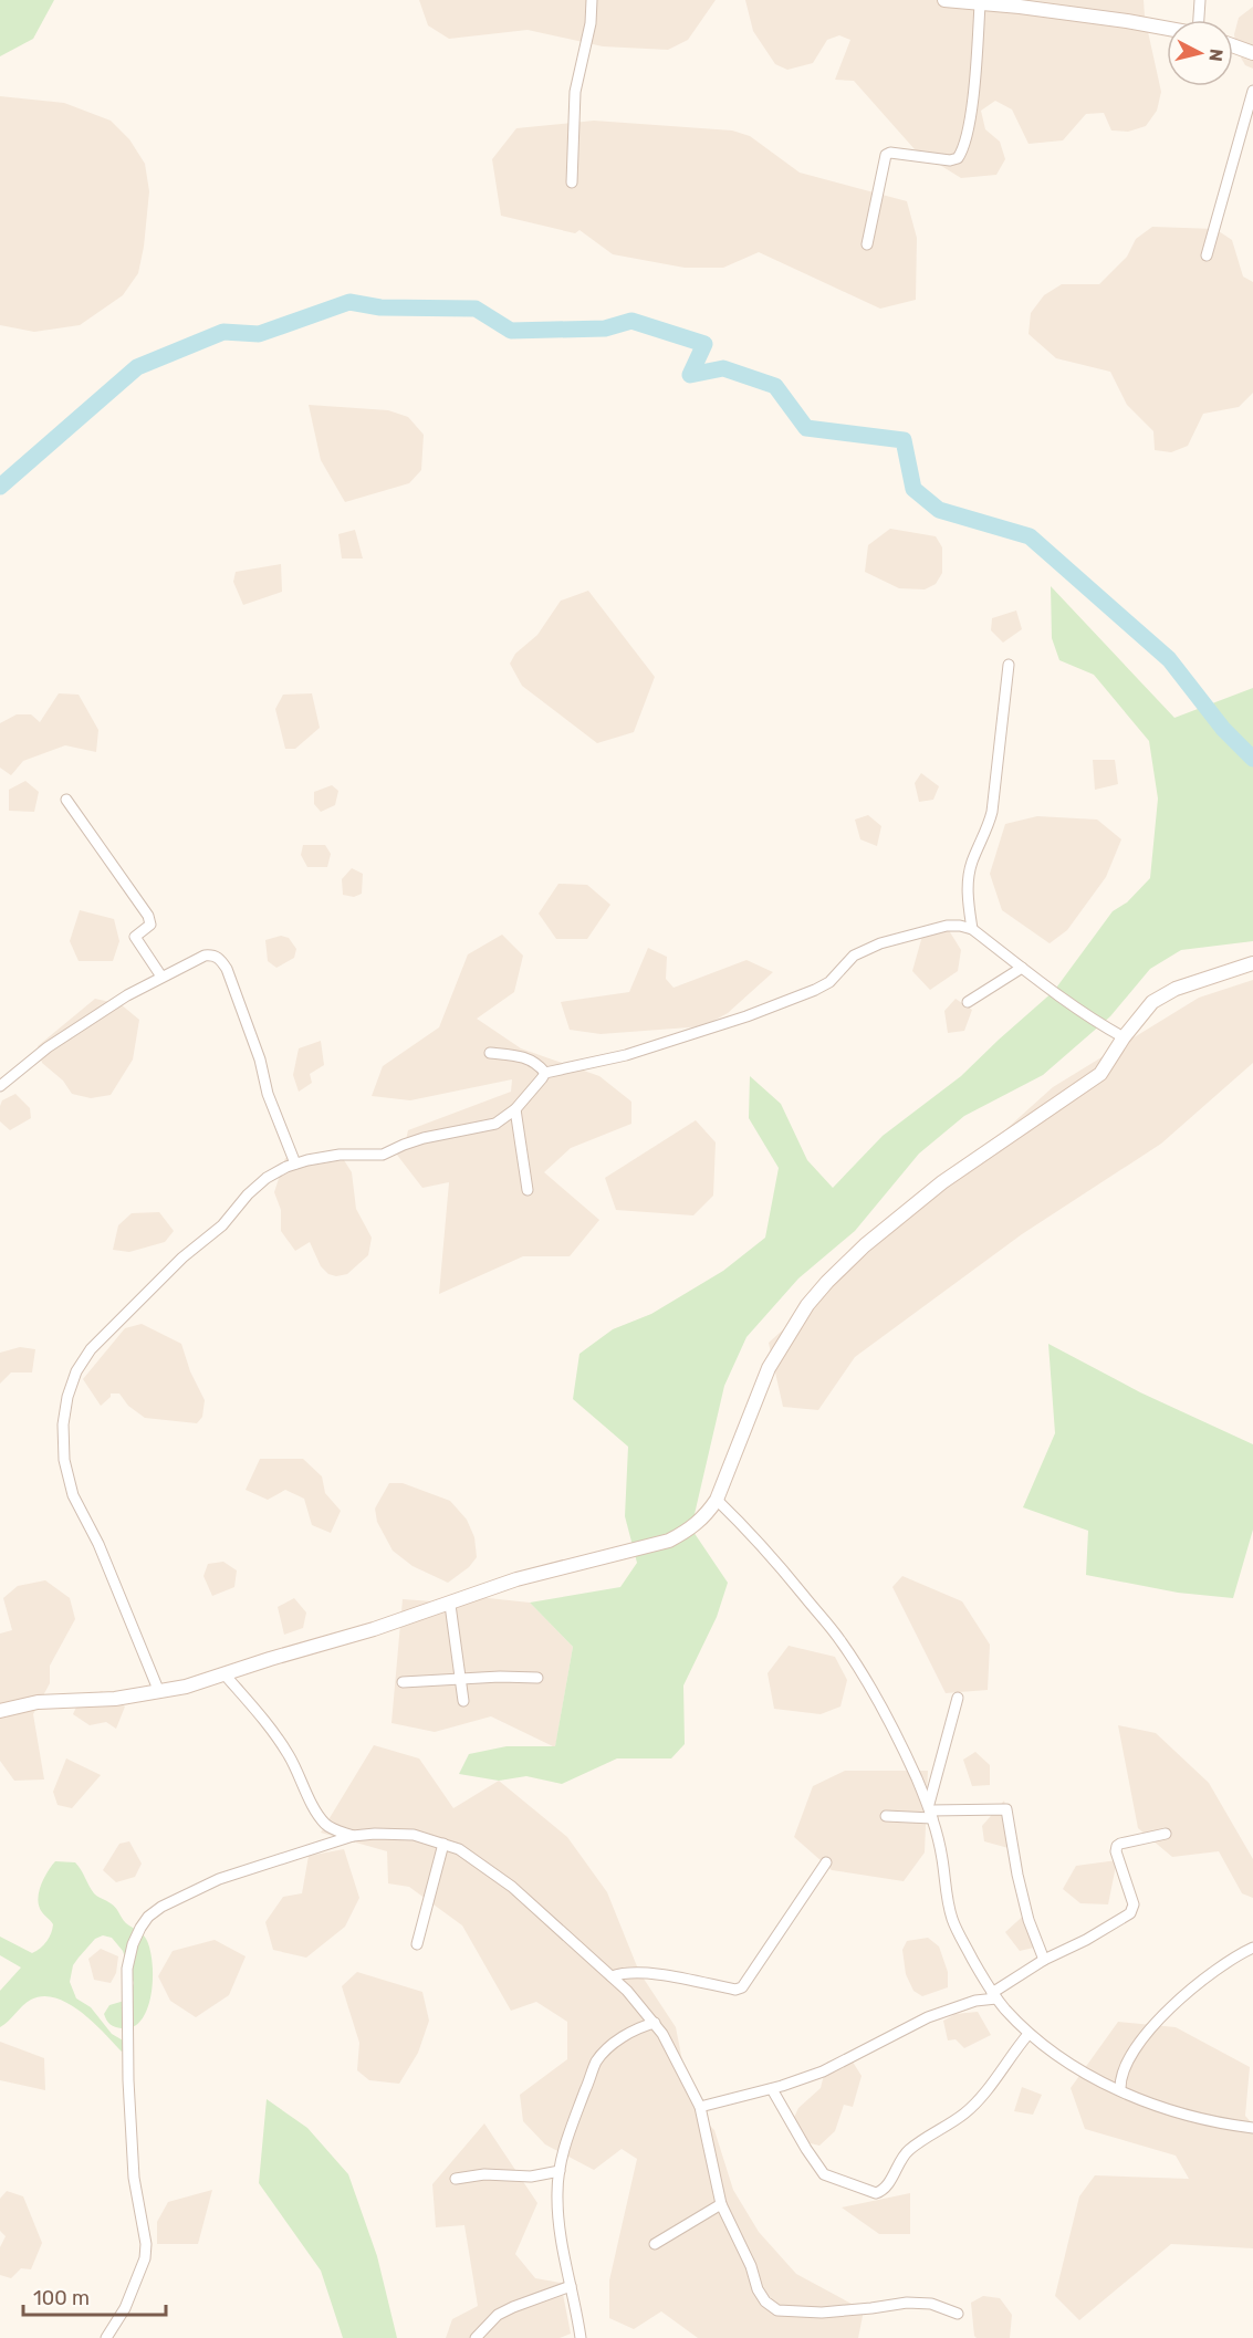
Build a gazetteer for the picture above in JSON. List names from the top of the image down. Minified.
{"scale_bar":"100 m","north":"right"}
